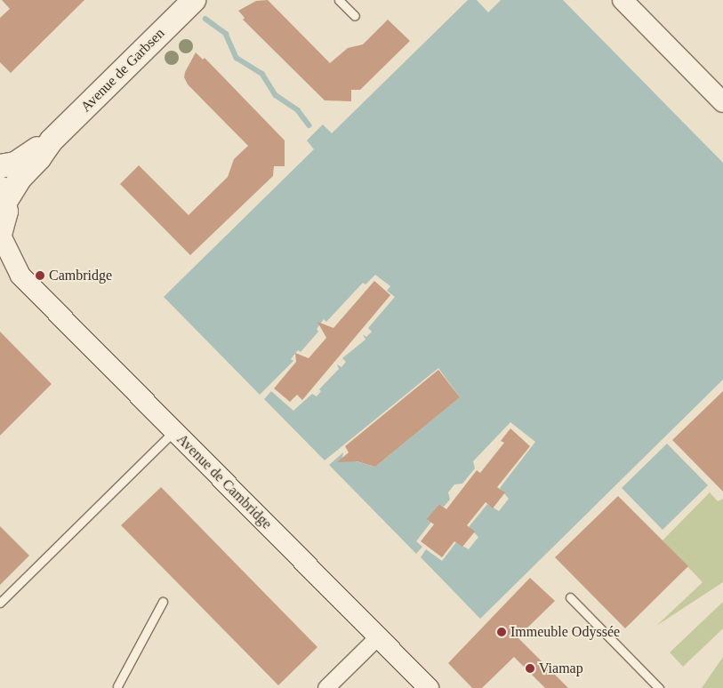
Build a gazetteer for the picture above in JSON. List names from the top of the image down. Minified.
{"streets":{"main road":["Avenue de Garbsen"],"street":["Avenue de Cambridge"]},"crossings":[["Avenue de Garbsen","Avenue de Cambridge"]],"places":["Cambridge","Immeuble Odyssée","Viamap"]}
